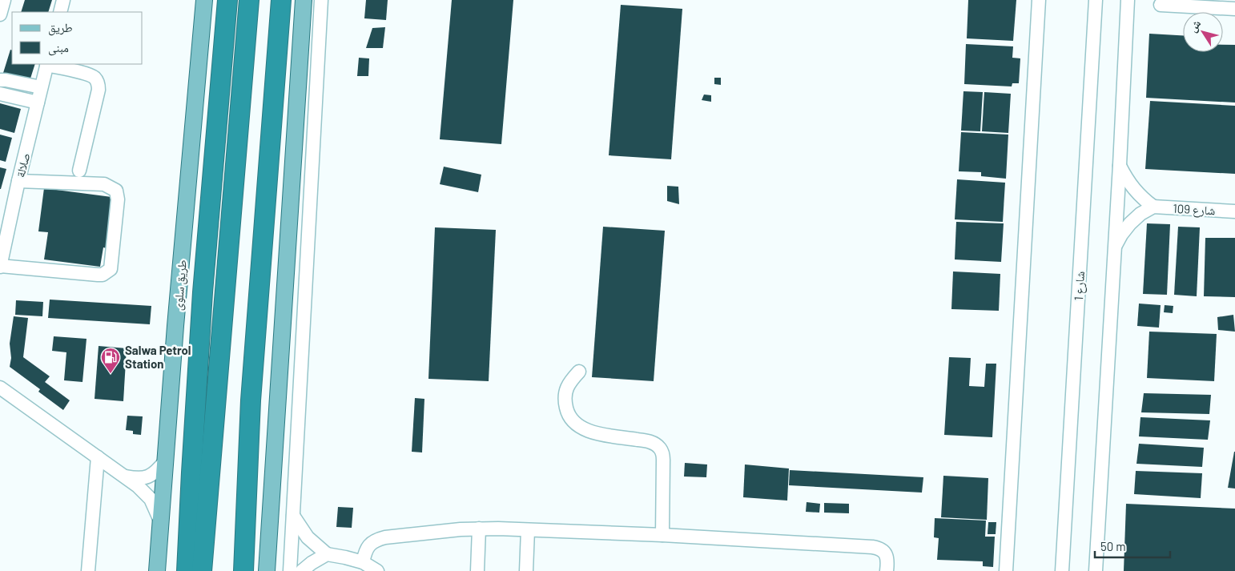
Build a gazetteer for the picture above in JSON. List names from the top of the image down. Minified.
{"streets":{"main road":["طريق سلوى"],"street":["صلالة","شارع 109","شارع 1"]},"places":{"fuel station":["Salwa Petrol Station"]},"legend":["طريق","مبنى"],"scale_bar":"50 m","north":"top left"}
